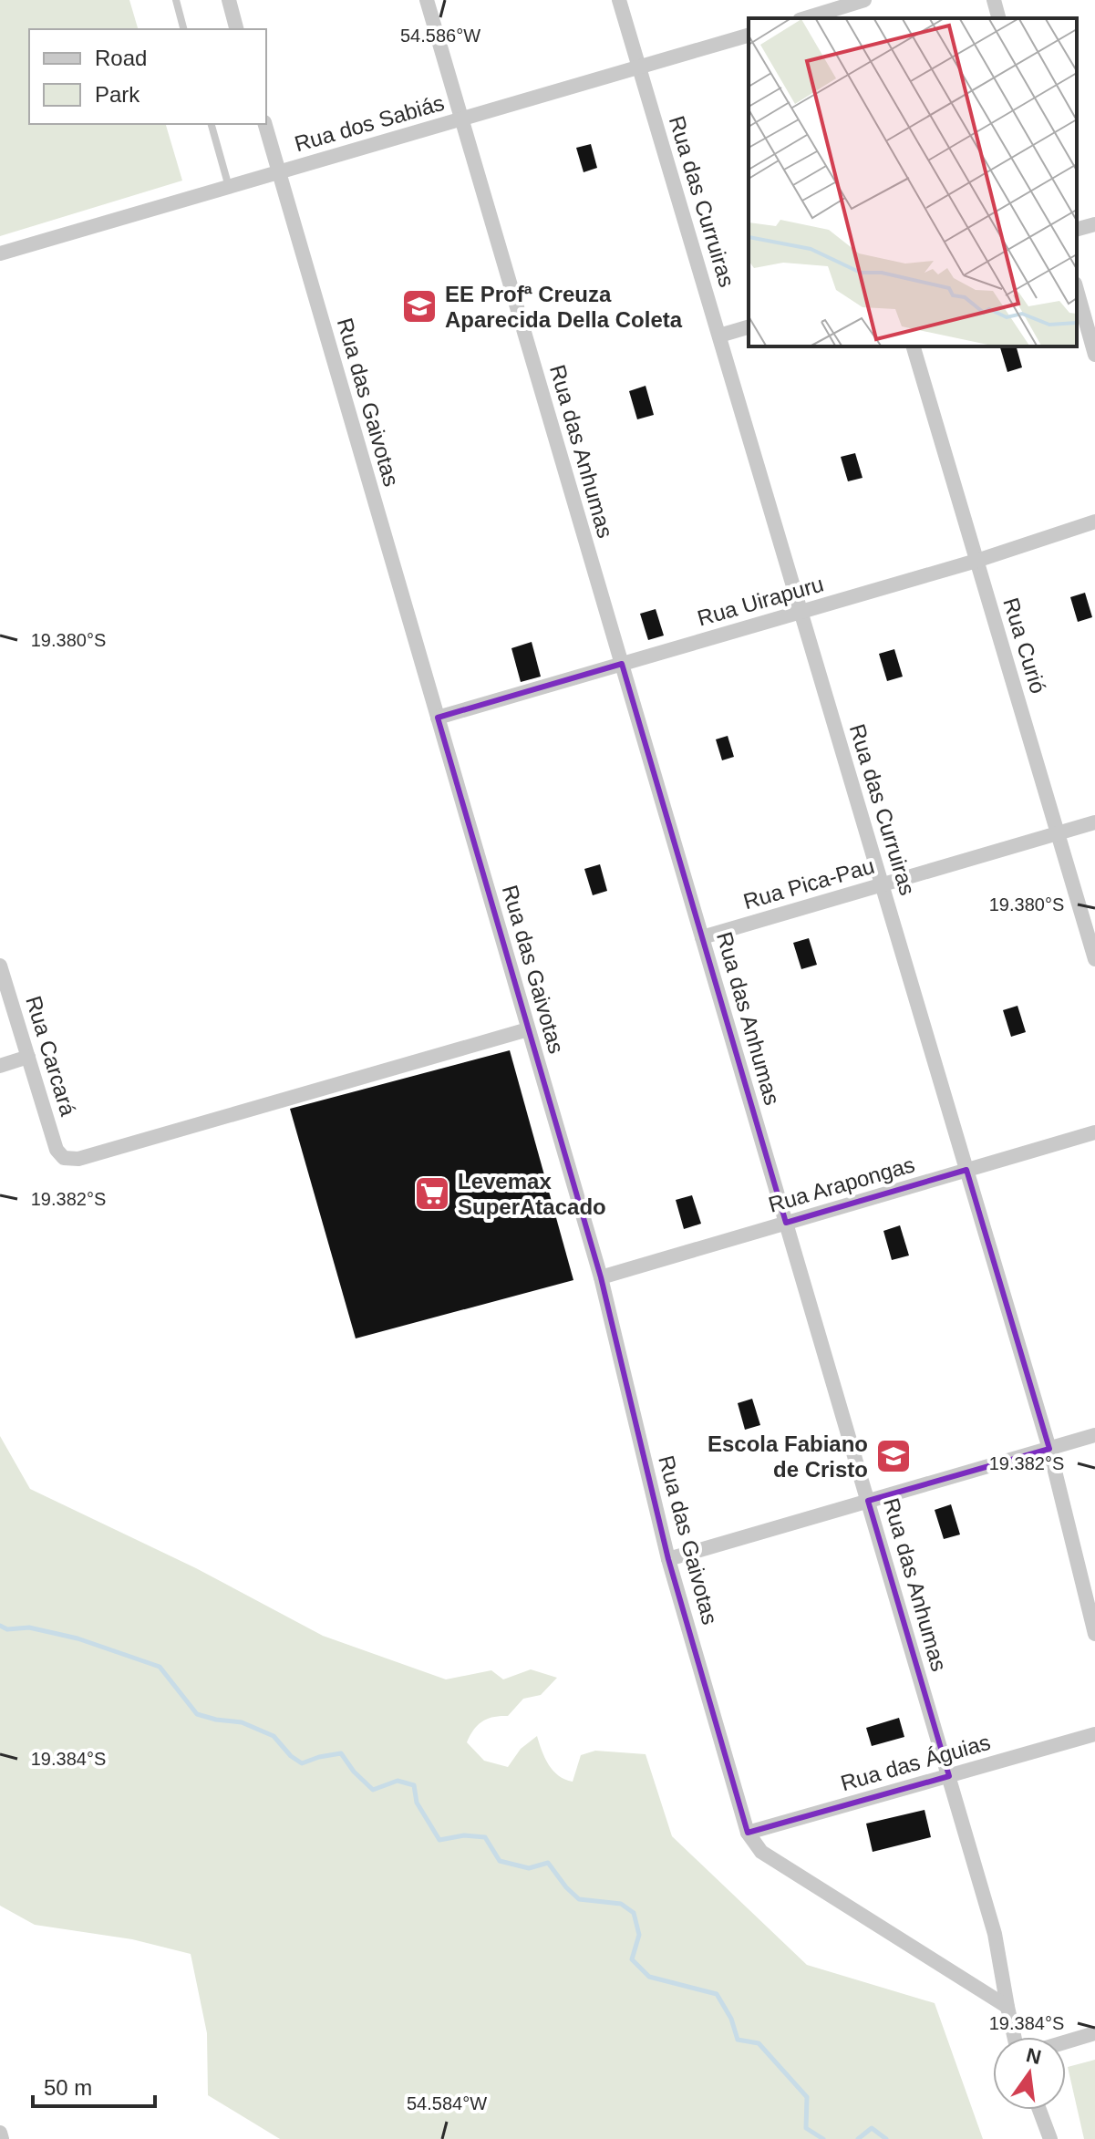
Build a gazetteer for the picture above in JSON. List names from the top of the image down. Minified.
{"streets":{"street":["Rua dos Sabiás","Rua das Curruiras","Rua das Gaivotas","Rua das Anhumas","Rua Uirapuru","Rua Curió","Rua Pica-Pau","Rua Carcará","Rua Arapongas","Rua das Águias"]},"crossings":[["Rua dos Sabiás","Rua das Curruiras"],["Rua dos Sabiás","Rua das Gaivotas"],["Rua dos Sabiás","Rua das Anhumas"],["Rua das Curruiras","Rua Uirapuru"],["Rua das Curruiras","Rua Pica-Pau"],["Rua das Curruiras","Rua Arapongas"],["Rua das Gaivotas","Rua Uirapuru"],["Rua das Gaivotas","Rua Carcará"],["Rua das Gaivotas","Rua Arapongas"],["Rua das Gaivotas","Rua das Águias"],["Rua das Anhumas","Rua Uirapuru"],["Rua das Anhumas","Rua Pica-Pau"],["Rua das Anhumas","Rua Arapongas"],["Rua das Anhumas","Rua das Águias"],["Rua Uirapuru","Rua Curió"],["Rua Curió","Rua Pica-Pau"]],"places":{"school or university":["EE Profª Creuza Aparecida Della Coleta","Escola Fabiano de Cristo"],"supermarket":["Levemax SuperAtacado"]},"legend":["Road","Park"],"scale_bar":"50 m","north":"top","coordinates":["54.586°W","19.380°S","19.382°S","19.384°S","54.584°W"]}
